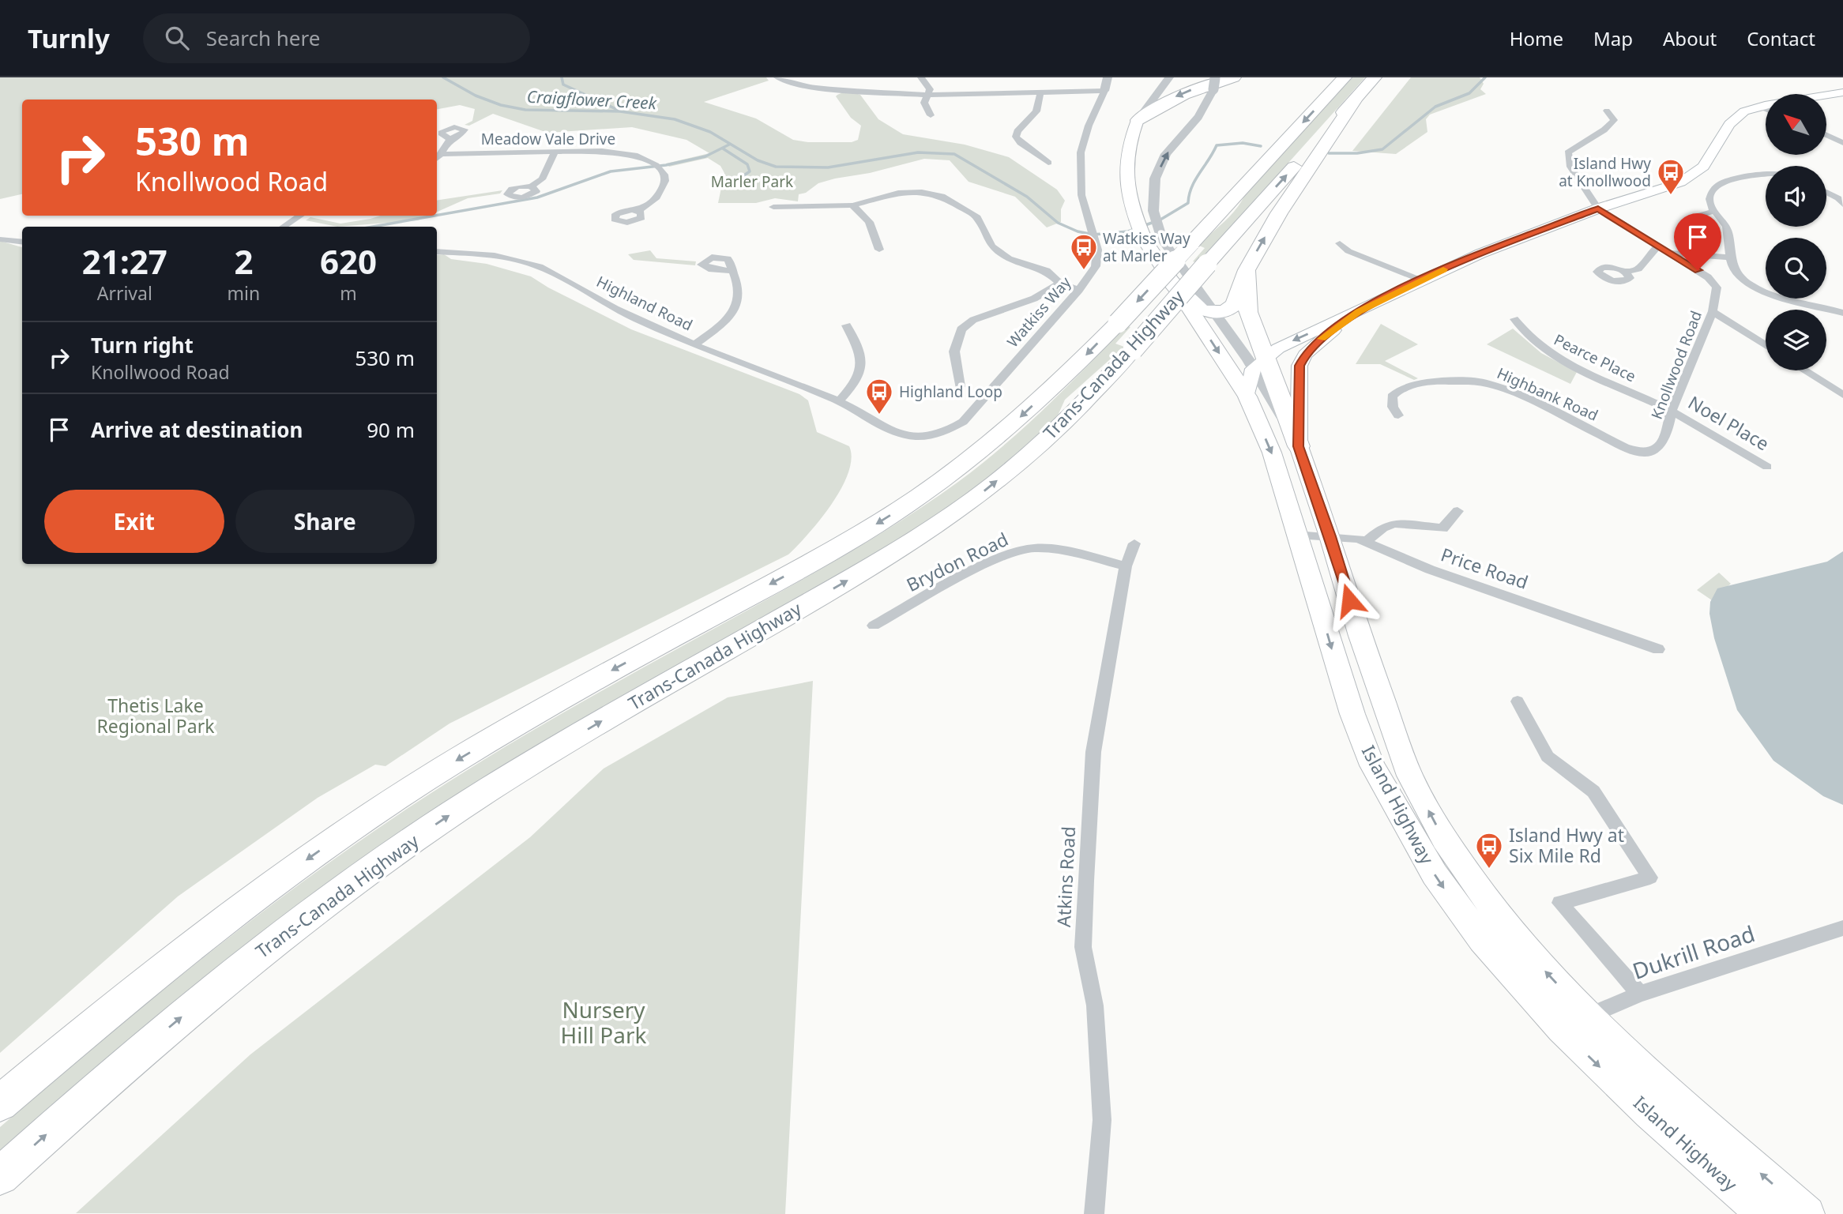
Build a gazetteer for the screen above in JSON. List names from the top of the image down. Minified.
{"streets":{"highway":["Trans-Canada Highway"],"main road":["Island Highway"],"street":["Meadow Vale Drive","Highland Road","Watkiss Way","Pearce Place","Knollwood Road","Highbank Road","Noel Place","Brydon Road","Price Road","Atkins Road","Dukrill Road"]},"crossings":[["Highland Road","Watkiss Way"],["Pearce Place","Knollwood Road"],["Pearce Place","Noel Place"],["Knollwood Road","Highbank Road"],["Knollwood Road","Noel Place"],["Knollwood Road","Island Highway"],["Brydon Road","Atkins Road"],["Price Road","Island Highway"],["Island Highway","Dukrill Road"]],"water":["Craigflower Creek"],"parks":["Marler Park","Thetis Lake Regional Park","Nursery Hill Park"],"places":{"bus stop":["Island Hwy at Knollwood","Watkiss Way at Marler","Highland Loop","Island Hwy at Six Mile Rd"]},"north":"top left","page":{"header":"Turnly","search":"Search here","nav":["Home","Map","About","Contact"],"turn":["530 m","Knollwood Road"],"eta":["21:27","Arrival","2","min","620","m"],"list":[{"name":"Turn right","note":"Knollwood Road","value":"530 m"},{"name":"Arrive at destination","value":"90 m"}],"buttons":["Exit","Share"]}}
